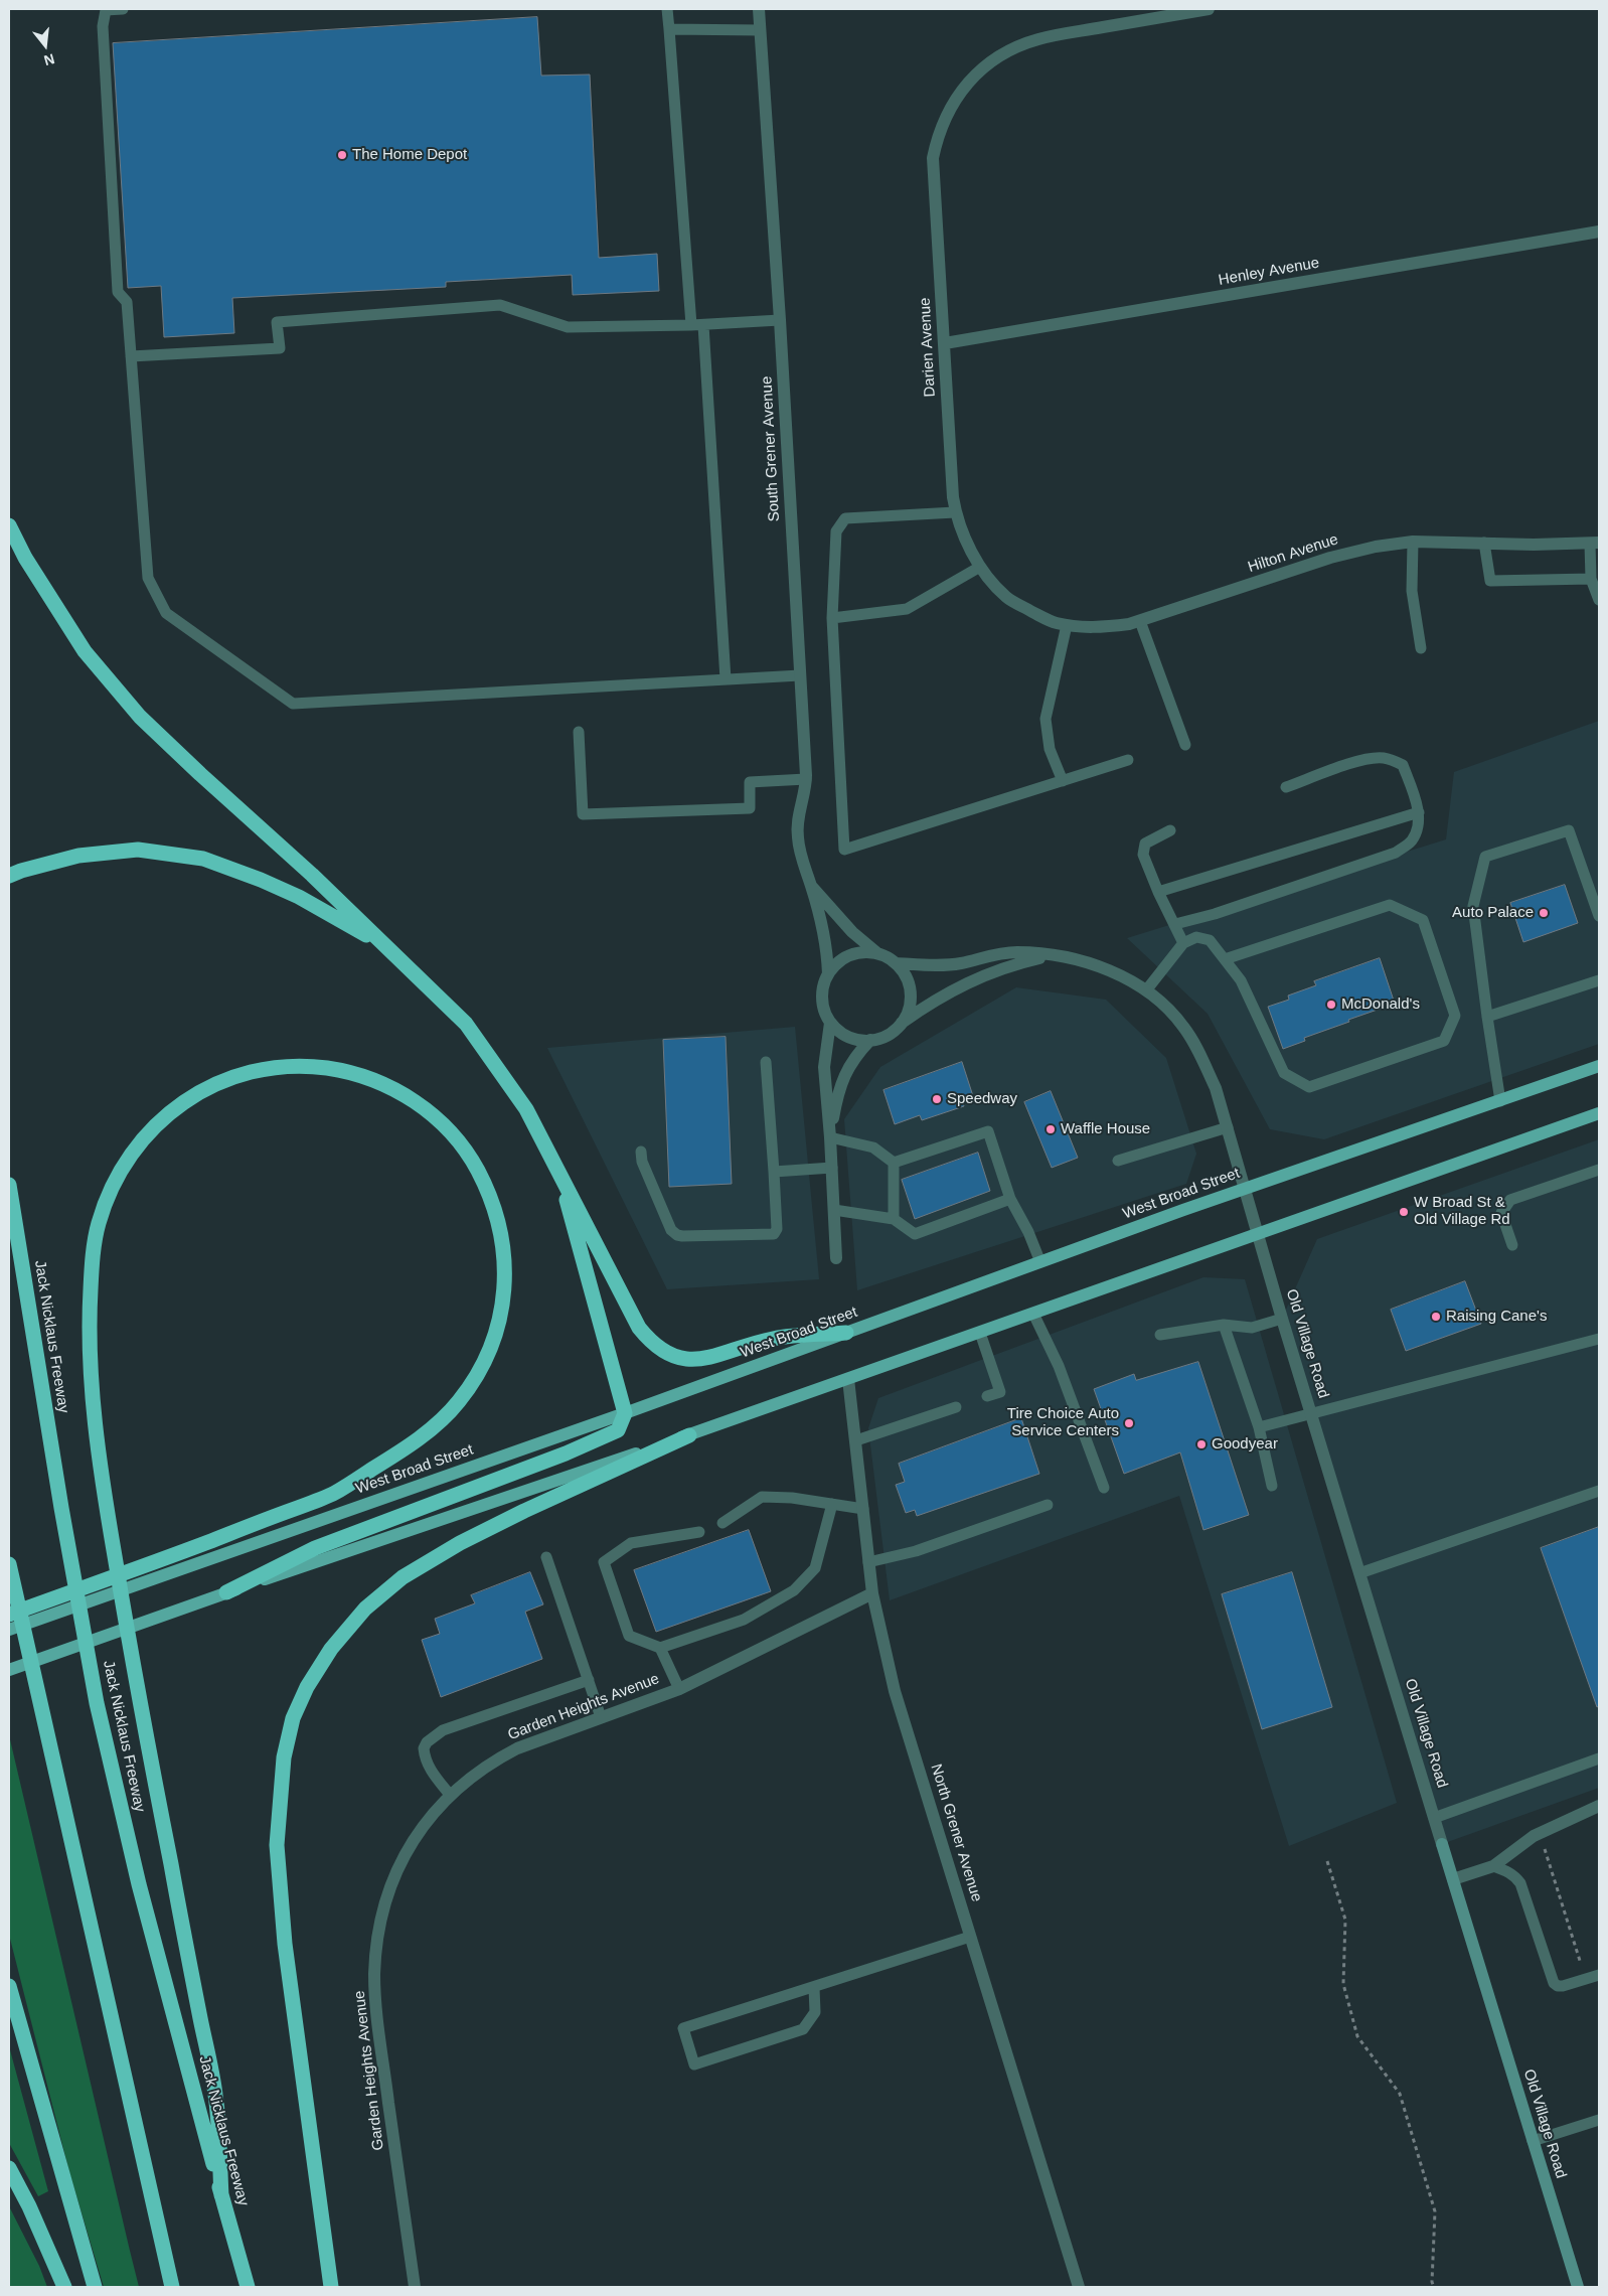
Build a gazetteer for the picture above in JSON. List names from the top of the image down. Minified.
{"streets":{"highway":["Jack Nicklaus Freeway"],"main road":["West Broad Street"],"street":["Henley Avenue","Darien Avenue","South Grener Avenue","Hilton Avenue","Old Village Road","Garden Heights Avenue","North Grener Avenue"]},"crossings":[["Henley Avenue","Darien Avenue"],["Darien Avenue","Hilton Avenue"],["West Broad Street","Old Village Road"],["Garden Heights Avenue","North Grener Avenue"]],"places":["The Home Depot","Auto Palace","McDonald's","Speedway","Waffle House","W Broad St & Old Village Rd","Raising Cane's","Tire Choice Auto Service Centers","Goodyear"],"north":"bottom"}
